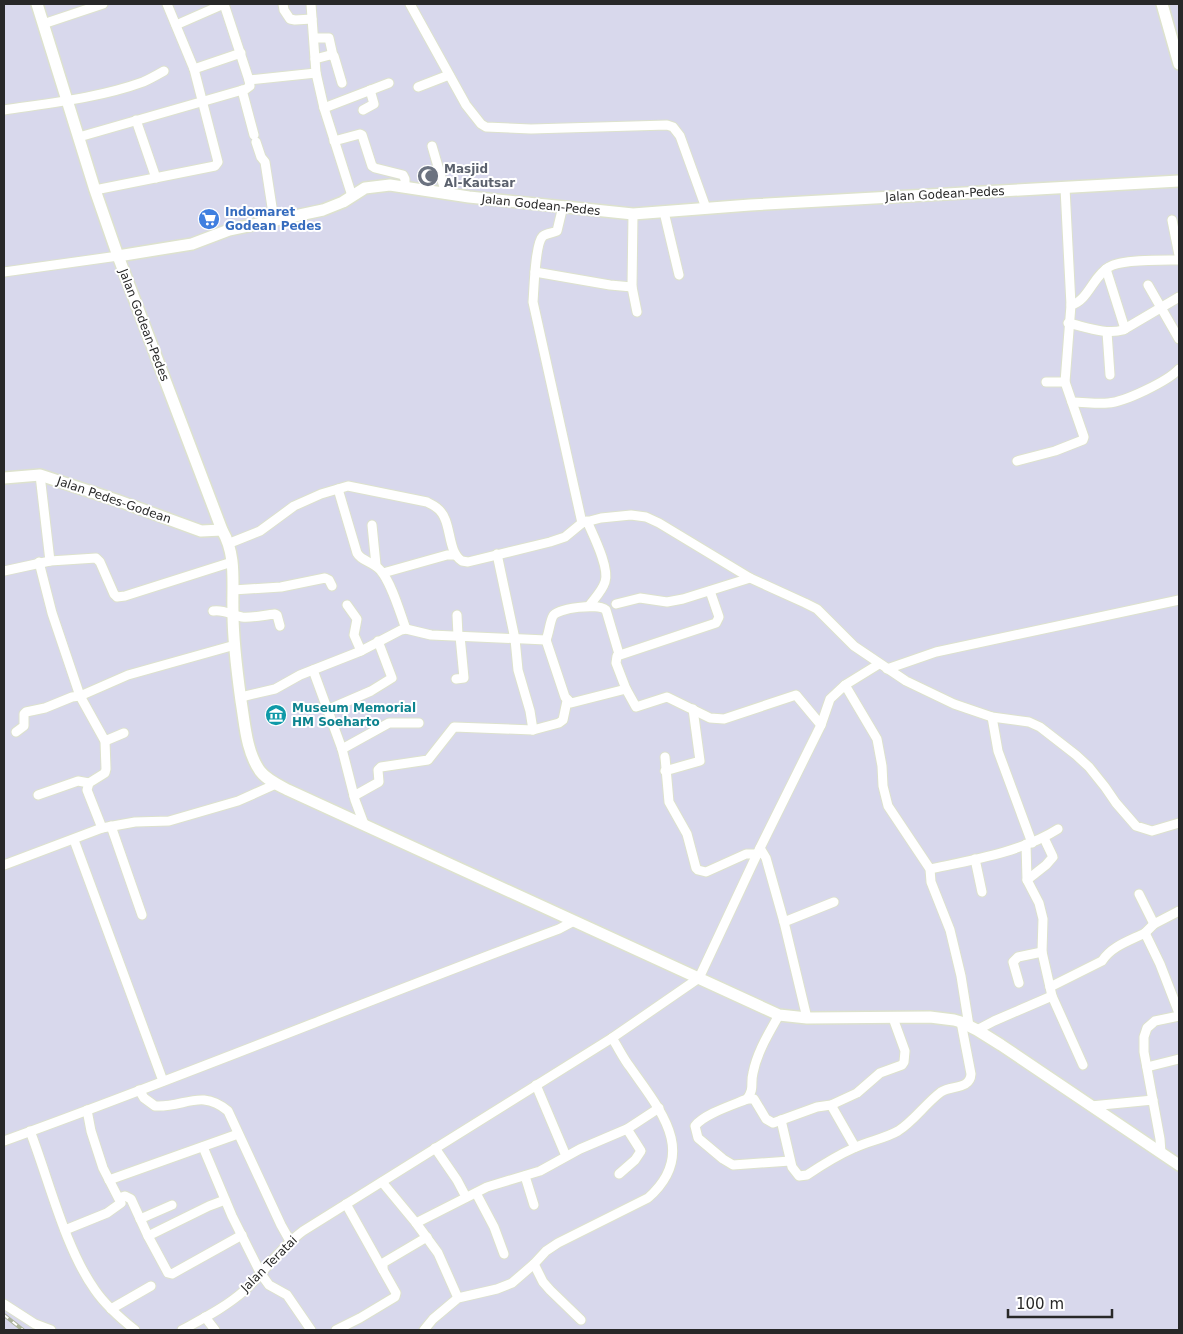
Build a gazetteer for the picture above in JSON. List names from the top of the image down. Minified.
{"streets":{"street":["Jalan Godean-Pedes","Jalan Pedes-Godean","Jalan Teratai"]},"crossings":[["Jalan Godean-Pedes","Jalan Pedes-Godean"]],"places":{"mosque":["Masjid Al-Kautsar"],"supermarket":["Indomaret Godean Pedes"],"museum":["Museum Memorial HM Soeharto"]},"scale_bar":"100 m"}
